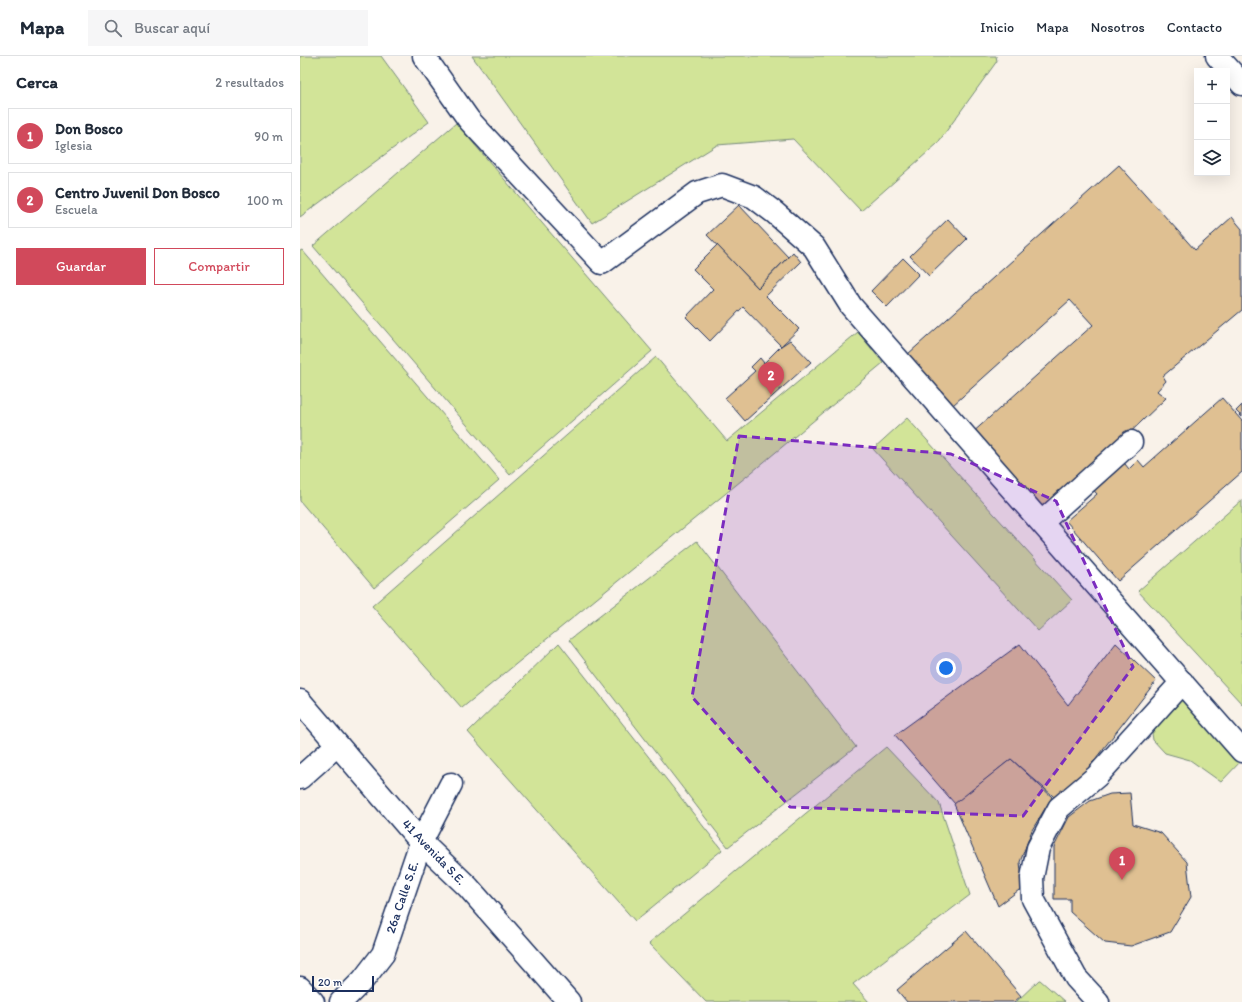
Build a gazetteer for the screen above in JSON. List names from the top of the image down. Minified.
{"streets":{"street":["41 Avenida S.E.","26a Calle S.E."]},"crossings":[["41 Avenida S.E.","26a Calle S.E."]],"scale_bar":"20 m","page":{"header":"Mapa","search":"Buscar aquí","nav":["Inicio","Mapa","Nosotros","Contacto"],"heading":["Cerca","2 resultados"],"map_buttons":["+","−"],"list":[{"mark":"1","name":"Don Bosco","note":"Iglesia","value":"90 m"},{"mark":"2","name":"Centro Juvenil Don Bosco","note":"Escuela","value":"100 m"}],"buttons":["Guardar","Compartir"],"pins":["2","1"],"scale":"20 m"}}
